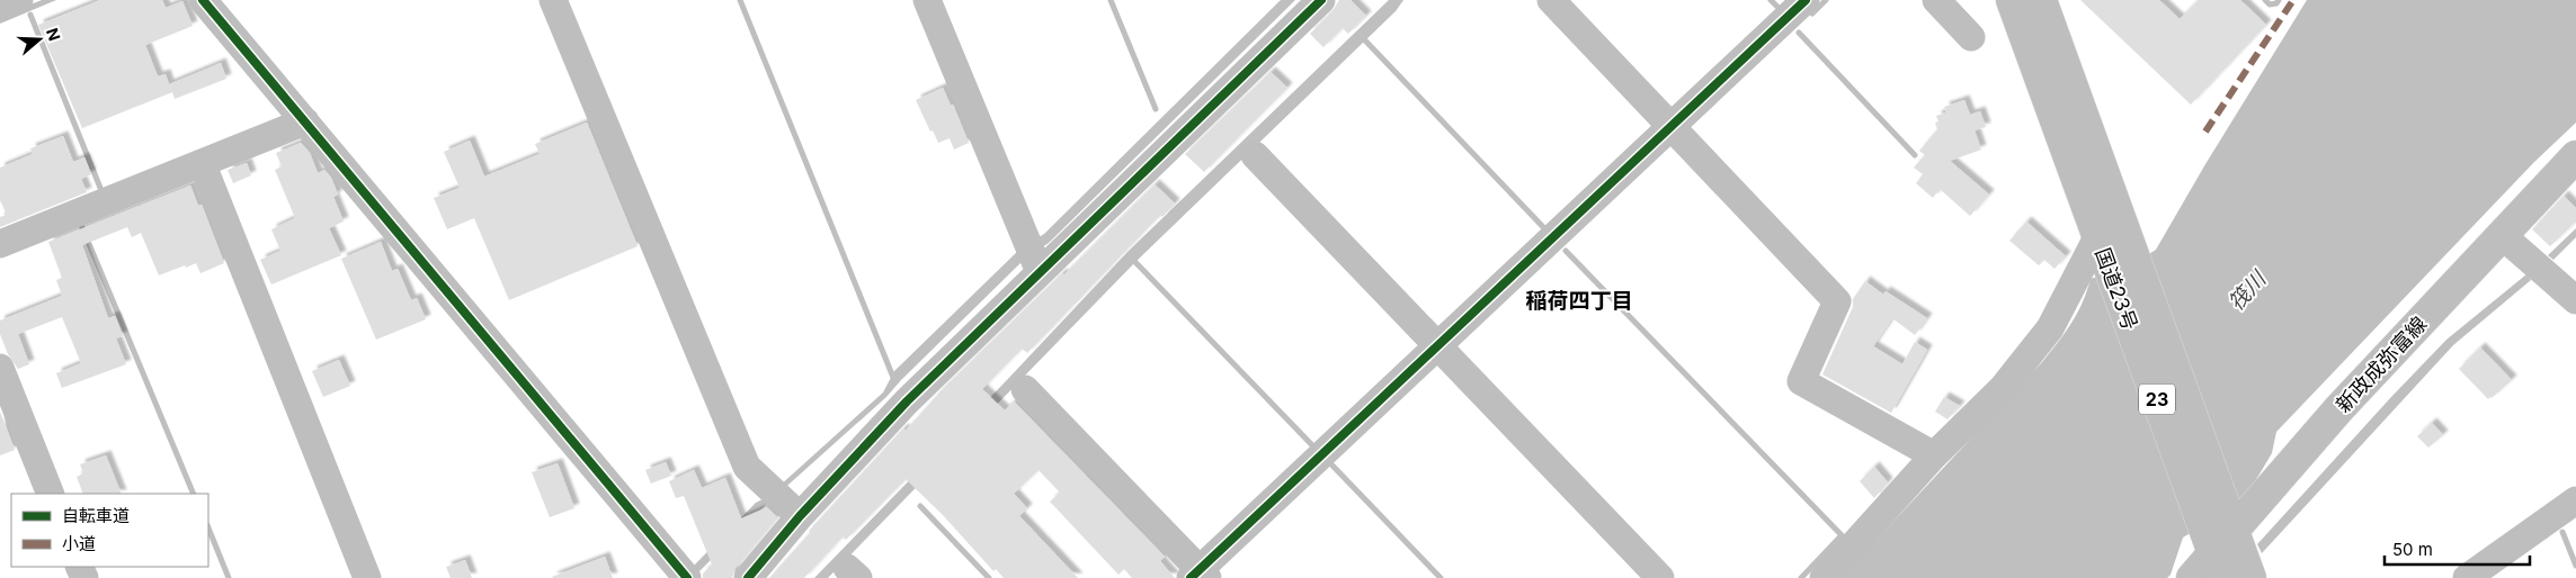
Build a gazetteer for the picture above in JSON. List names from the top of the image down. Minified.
{"streets":{"main road":["国道23号","新政成弥富線","23"]},"crossings":[["国道23号","新政成弥富線"]],"districts":["稲荷四丁目"],"water":["筏川"],"legend":["自転車道","小道"],"scale_bar":"50 m","north":"right"}
